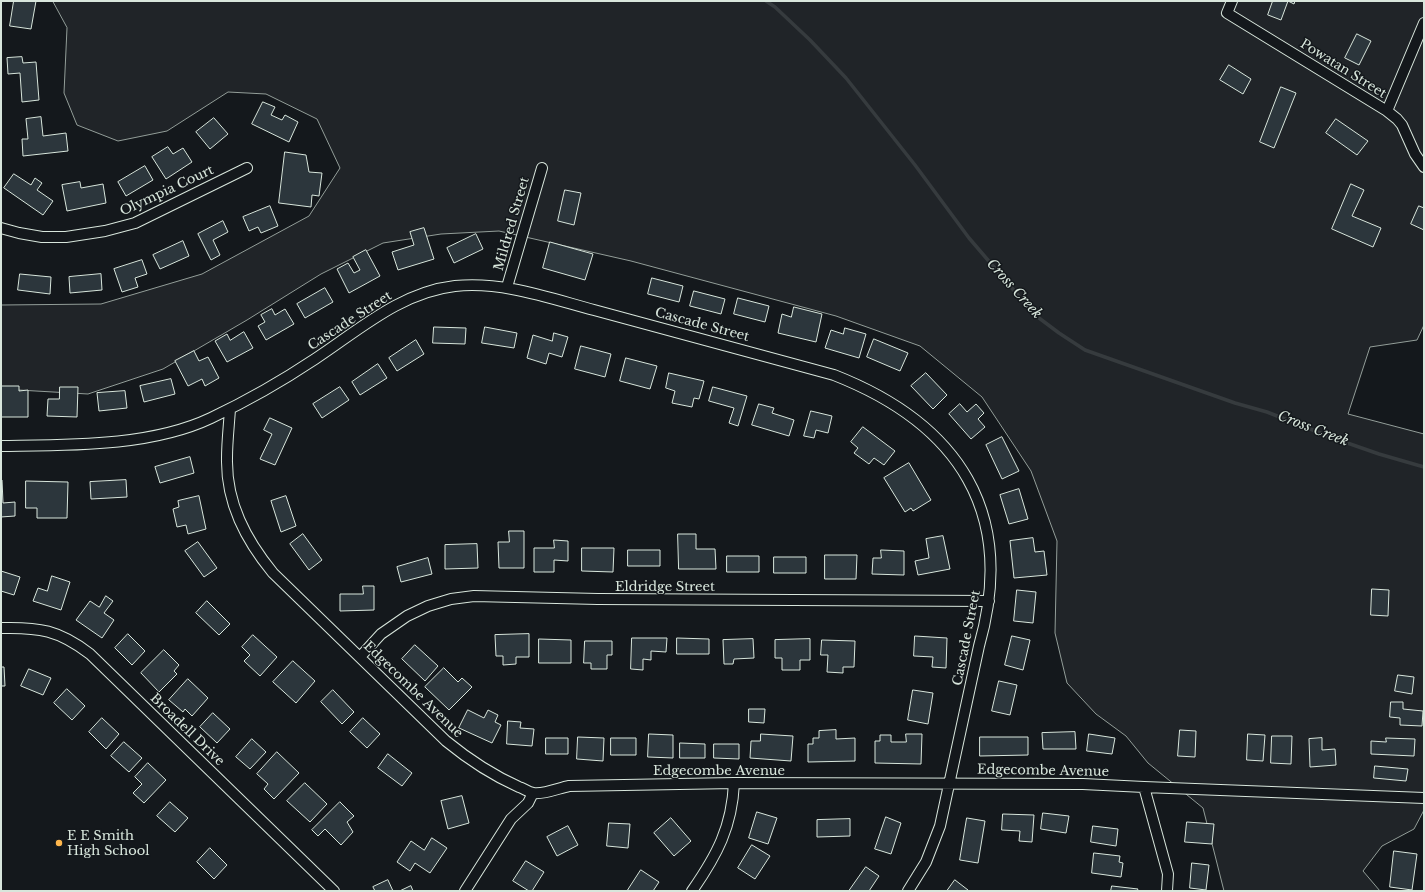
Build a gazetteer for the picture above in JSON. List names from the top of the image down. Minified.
{"streets":{"street":["Powatan Street","Olympia Court","Mildred Street","Cascade Street","Eldridge Street","Edgecombe Avenue","Broadell Drive"]},"crossings":[["Mildred Street","Cascade Street"],["Cascade Street","Eldridge Street"],["Cascade Street","Edgecombe Avenue"],["Eldridge Street","Edgecombe Avenue"]],"water":["Cross Creek"],"places":["E E Smith High School"]}
